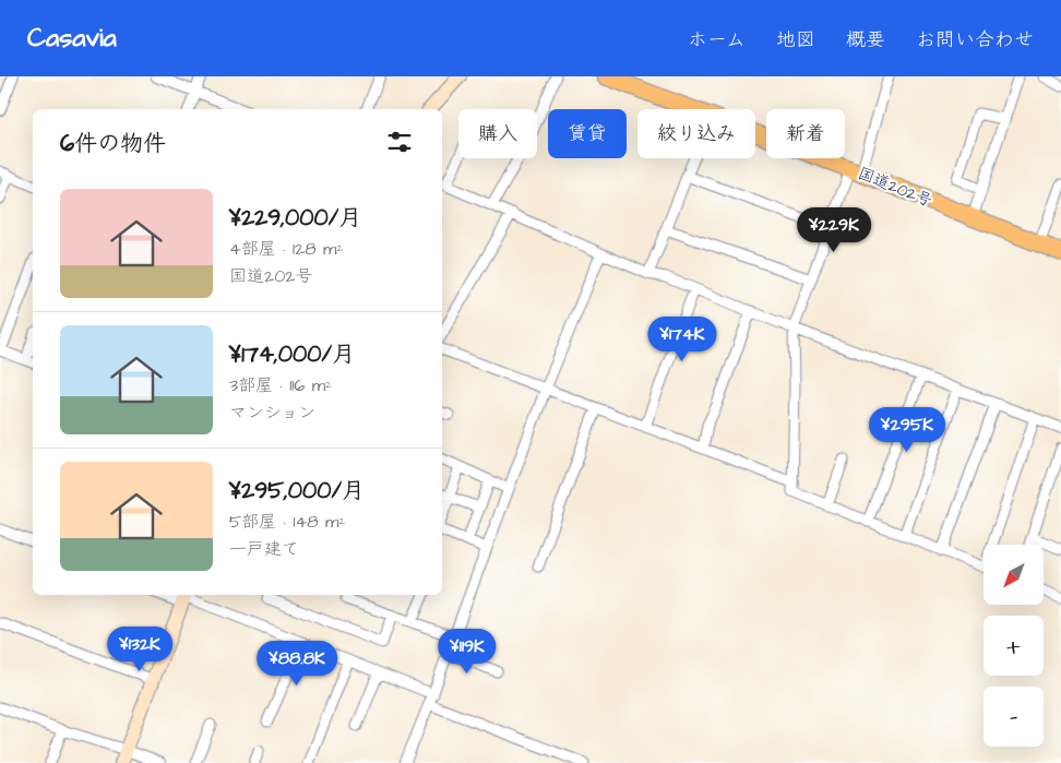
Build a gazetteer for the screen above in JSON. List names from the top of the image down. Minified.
{"streets":{"highway":["国道202号"]},"north":"bottom left","page":{"header":"Casavia","nav":["ホーム","地図","概要","お問い合わせ"],"chip":["購入","賃貸","絞り込み","新着"],"heading":"6件の物件","list":[{"name":"¥229,000/月","note":"4部屋 · 128 m² · 国道202号"},{"name":"¥174,000/月","note":"3部屋 · 116 m² · マンション"},{"name":"¥295,000/月","note":"5部屋 · 148 m² · 一戸建て"}],"price":["¥229K","¥174K","¥295K","¥132K","¥119K","¥88.8K"],"map_buttons":["+","−"]}}
